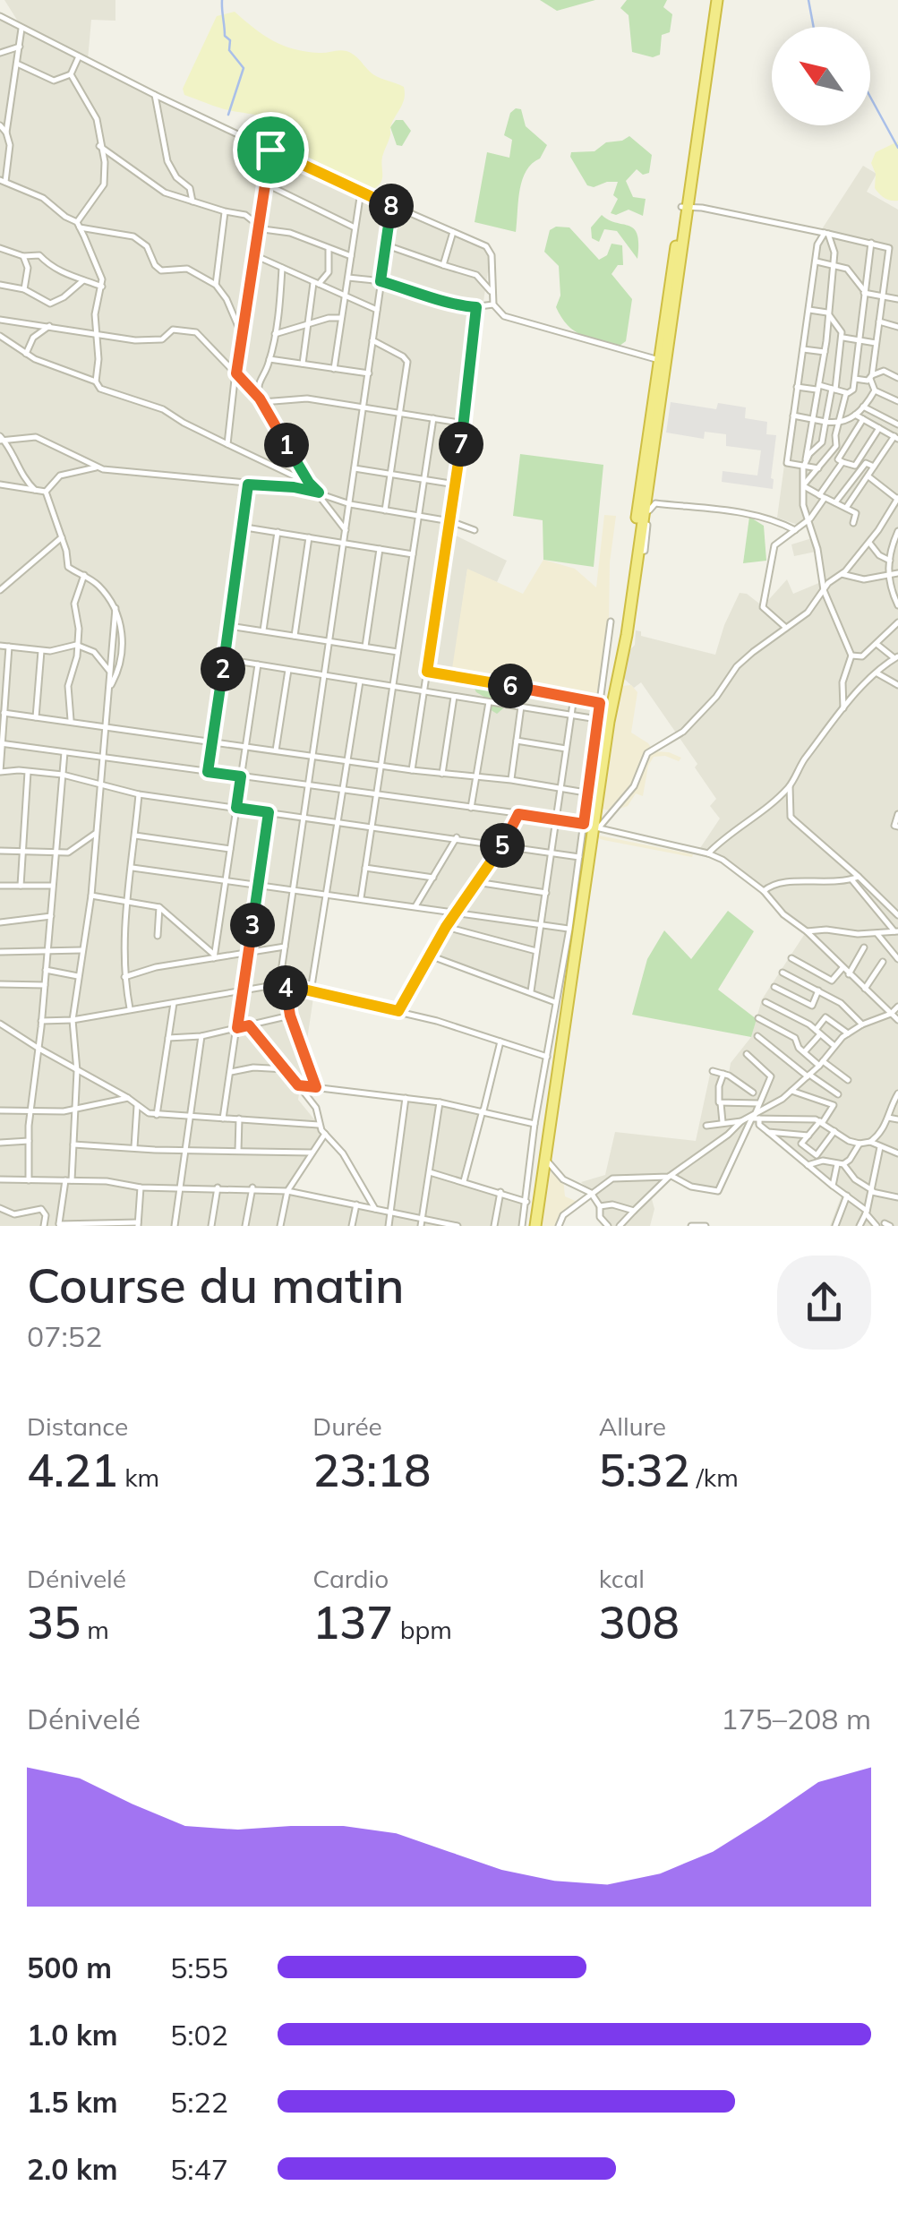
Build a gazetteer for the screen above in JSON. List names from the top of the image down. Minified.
{"north":"top left","page":{"pins":["8","7","1","2","6","5","3","4"],"heading":["Course du matin","07:52"],"stats":[["Distance","4.21 km"],["Durée","23:18"],["Allure","5:32 /km"],["Dénivelé","35 m"],["Cardio","137 bpm"],["kcal","308"]],"chart":["Dénivelé","175–208 m"],"list":[{"name":"500 m","note":"5:55"},{"name":"1.0 km","note":"5:02"},{"name":"1.5 km","note":"5:22"},{"name":"2.0 km","note":"5:47"}]}}
